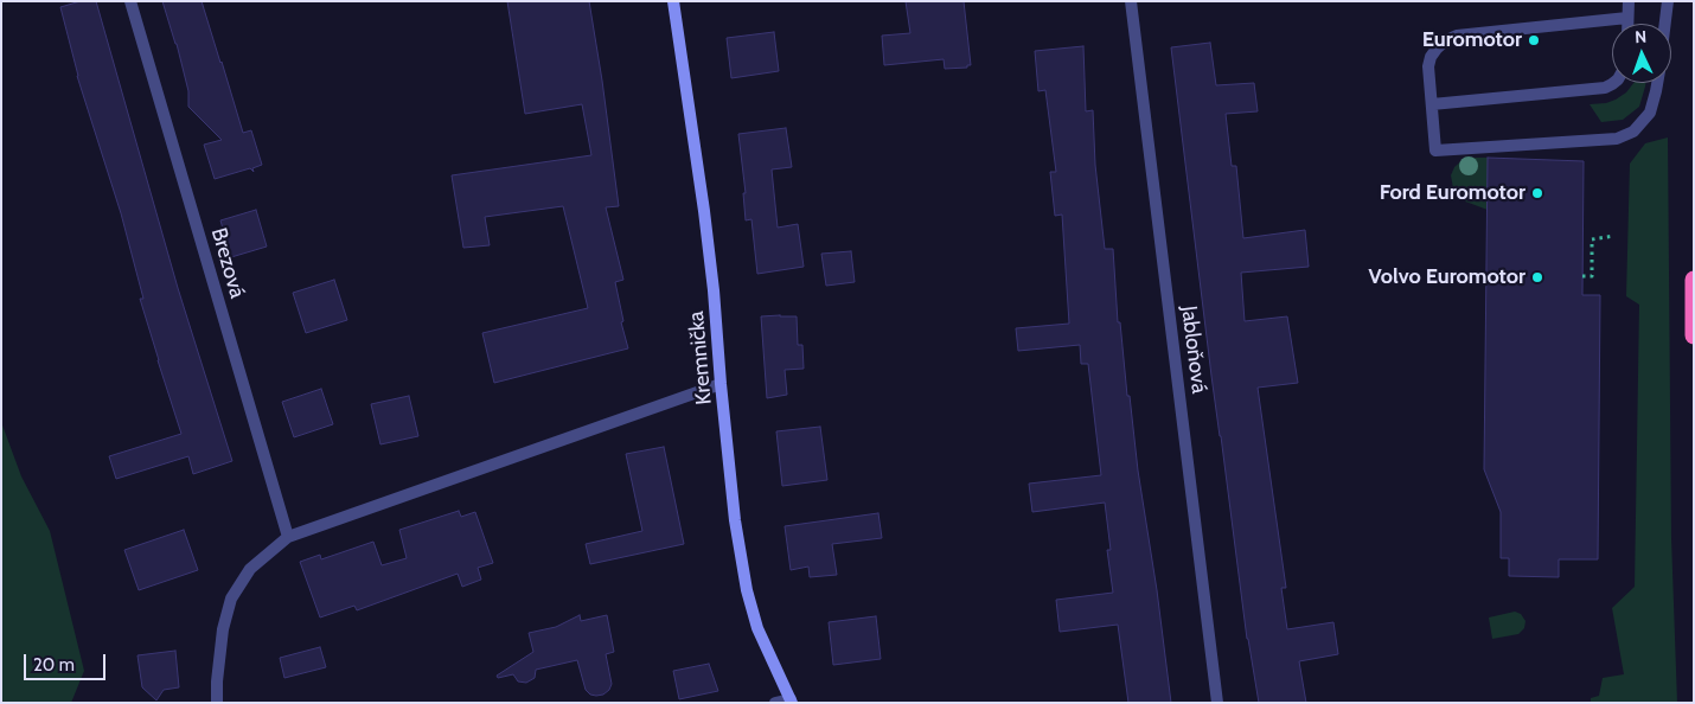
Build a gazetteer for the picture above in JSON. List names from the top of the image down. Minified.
{"streets":{"street":["Brezová","Jabloňová","Kremnička"]},"places":["Euromotor","Ford Euromotor","Volvo Euromotor"],"scale_bar":"20 m","north":"top"}
